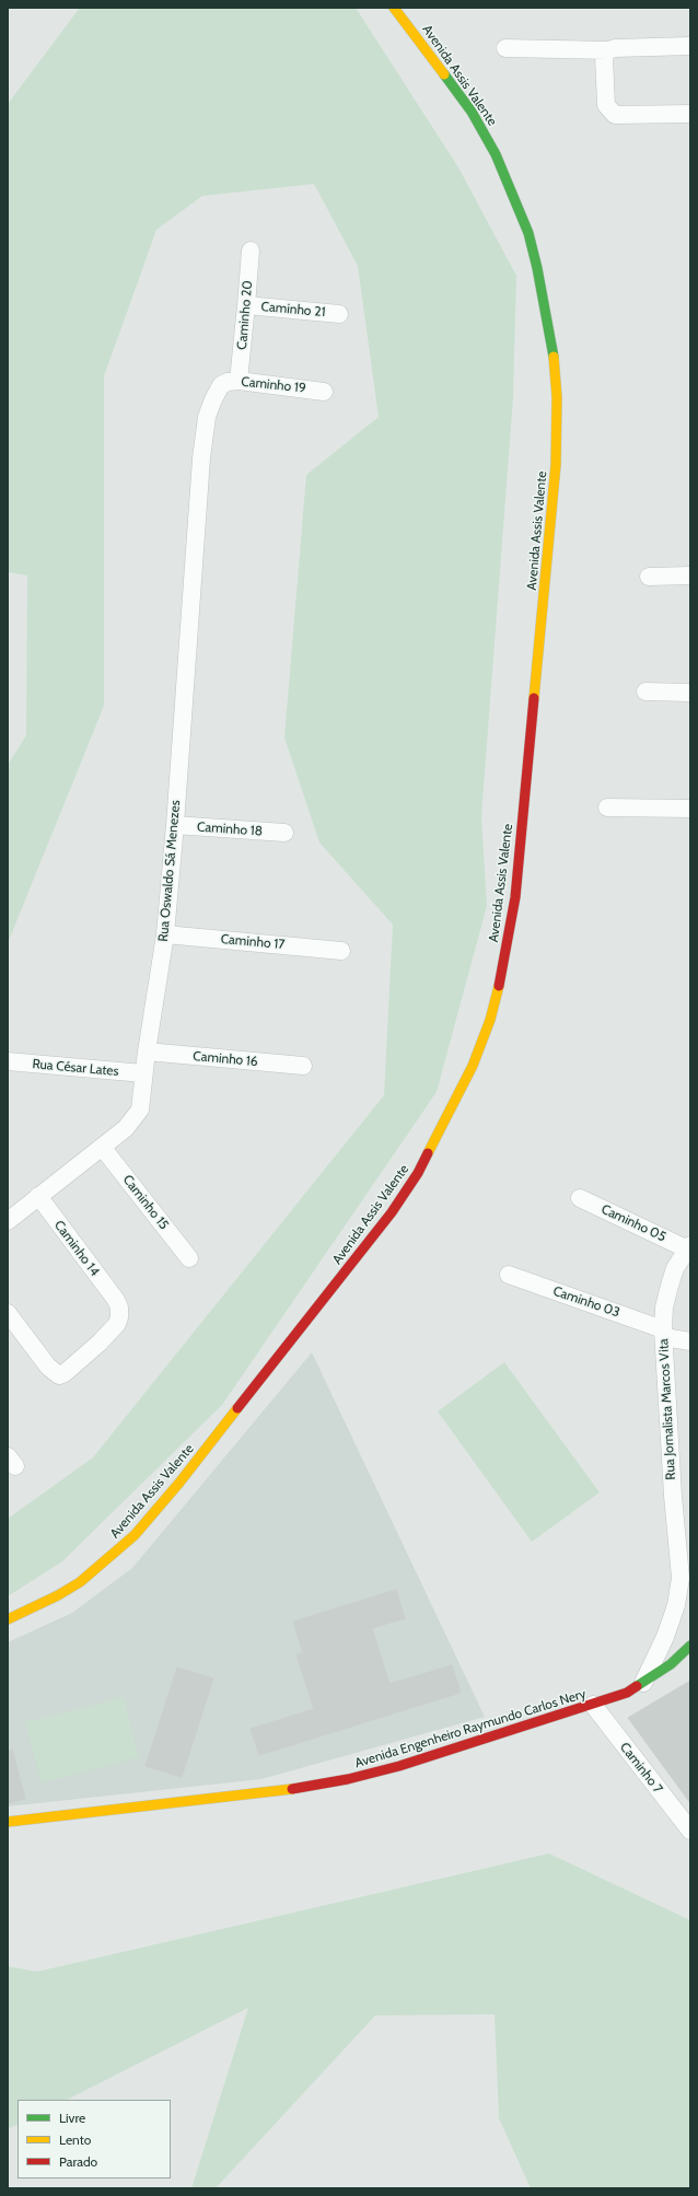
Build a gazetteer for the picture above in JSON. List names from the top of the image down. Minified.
{"streets":{"main road":["Avenida Assis Valente","Avenida Engenheiro Raymundo Carlos Nery"],"street":["Caminho 21","Caminho 20","Caminho 19","Caminho 18","Rua Oswaldo Sá Menezes","Caminho 17","Caminho 16","Rua César Lates","Caminho 15","Caminho 05","Caminho 14","Caminho 03","Rua Jornalista Marcos Vita","Caminho 7"]},"crossings":[["Caminho 21","Caminho 20"],["Caminho 20","Caminho 19"],["Caminho 19","Rua Oswaldo Sá Menezes"],["Caminho 18","Rua Oswaldo Sá Menezes"],["Rua Oswaldo Sá Menezes","Caminho 17"],["Rua Oswaldo Sá Menezes","Caminho 16"],["Rua Oswaldo Sá Menezes","Rua César Lates"],["Rua Oswaldo Sá Menezes","Caminho 15"],["Rua Oswaldo Sá Menezes","Caminho 14"],["Caminho 05","Rua Jornalista Marcos Vita"],["Caminho 03","Rua Jornalista Marcos Vita"],["Rua Jornalista Marcos Vita","Avenida Engenheiro Raymundo Carlos Nery"],["Avenida Engenheiro Raymundo Carlos Nery","Caminho 7"]],"legend":["Livre","Lento","Parado"]}
